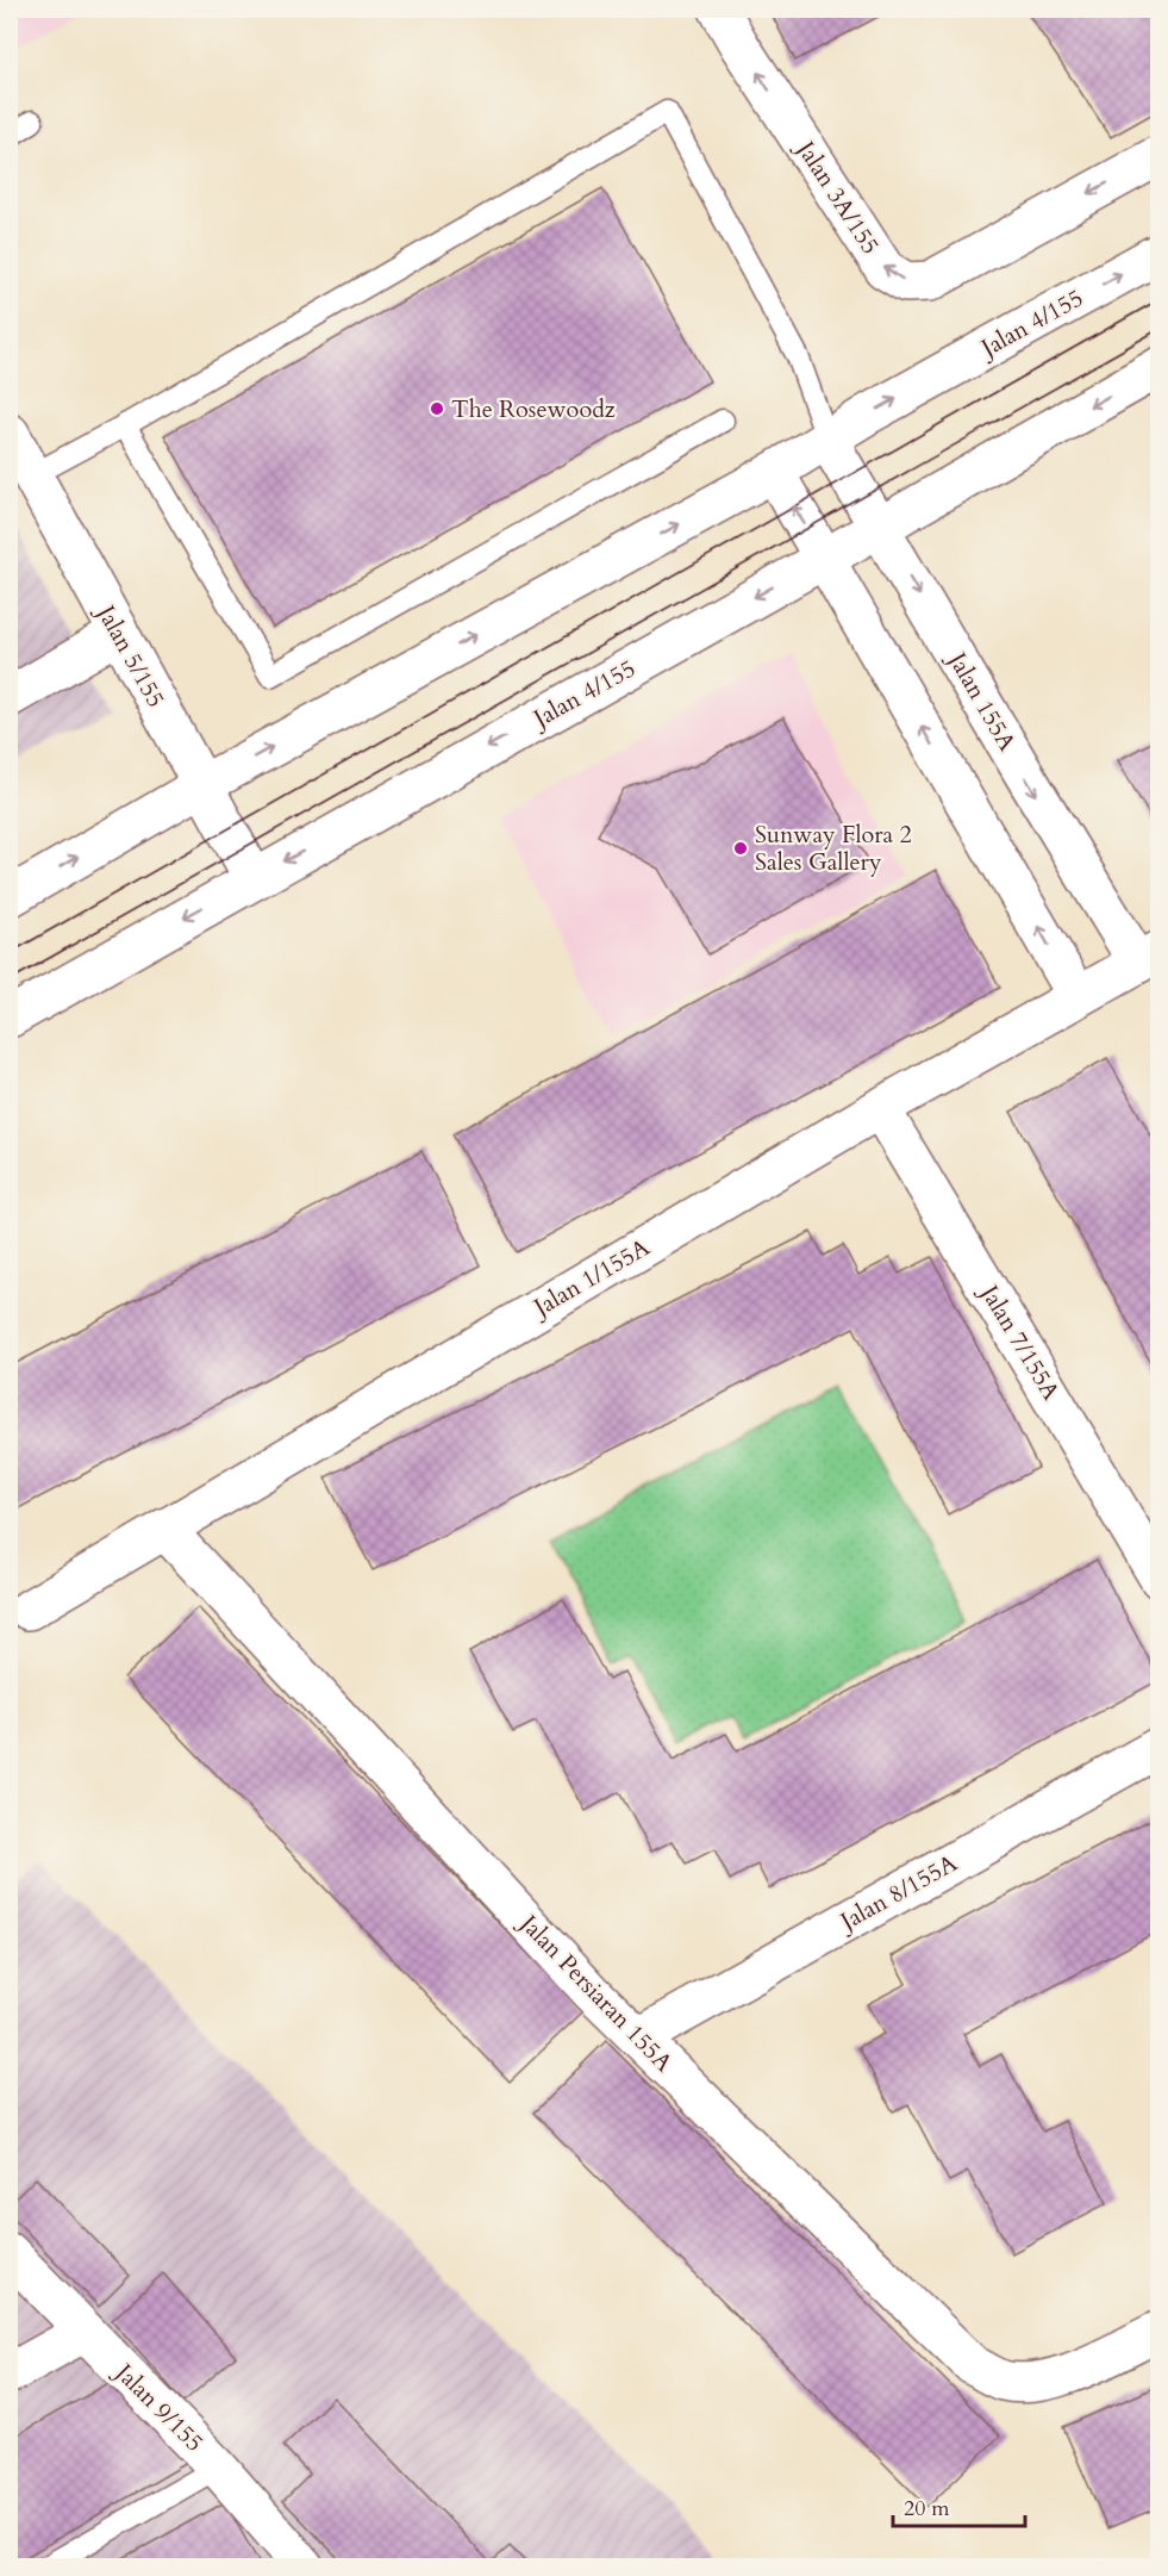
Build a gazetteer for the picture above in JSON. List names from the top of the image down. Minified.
{"streets":{"street":["Jalan 3A/155","Jalan 4/155","Jalan 5/155","Jalan 155A","Jalan 1/155A","Jalan 7/155A","Jalan 8/155A","Jalan Persiaran 155A","Jalan 9/155"]},"crossings":[["Jalan 4/155","Jalan 5/155"],["Jalan 4/155","Jalan 155A"],["Jalan 155A","Jalan 1/155A"],["Jalan 1/155A","Jalan 7/155A"],["Jalan 1/155A","Jalan Persiaran 155A"],["Jalan 8/155A","Jalan Persiaran 155A"]],"places":["The Rosewoodz","Sunway Flora 2 Sales Gallery"],"scale_bar":"20 m"}
